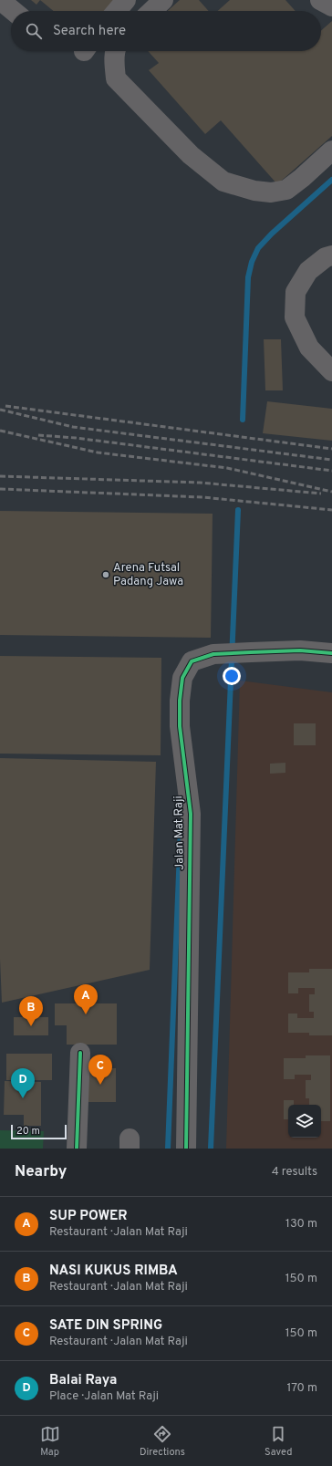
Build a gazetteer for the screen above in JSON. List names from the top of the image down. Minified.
{"streets":{"street":["Jalan Mat Raji"]},"places":["Arena Futsal Padang Jawa"],"scale_bar":"20 m","page":{"search":"Search here","pins":["A","B","C","D"],"scale":"20 m","heading":["Nearby","4 results"],"list":[{"mark":"A","name":"SUP POWER","note":"Restaurant · Jalan Mat Raji","value":"130 m"},{"mark":"B","name":"NASI KUKUS RIMBA","note":"Restaurant · Jalan Mat Raji","value":"150 m"},{"mark":"C","name":"SATE DIN SPRING","note":"Restaurant · Jalan Mat Raji","value":"150 m"},{"mark":"D","name":"Balai Raya","note":"Place · Jalan Mat Raji","value":"170 m"}],"nav":["Map","Directions","Saved"]}}
